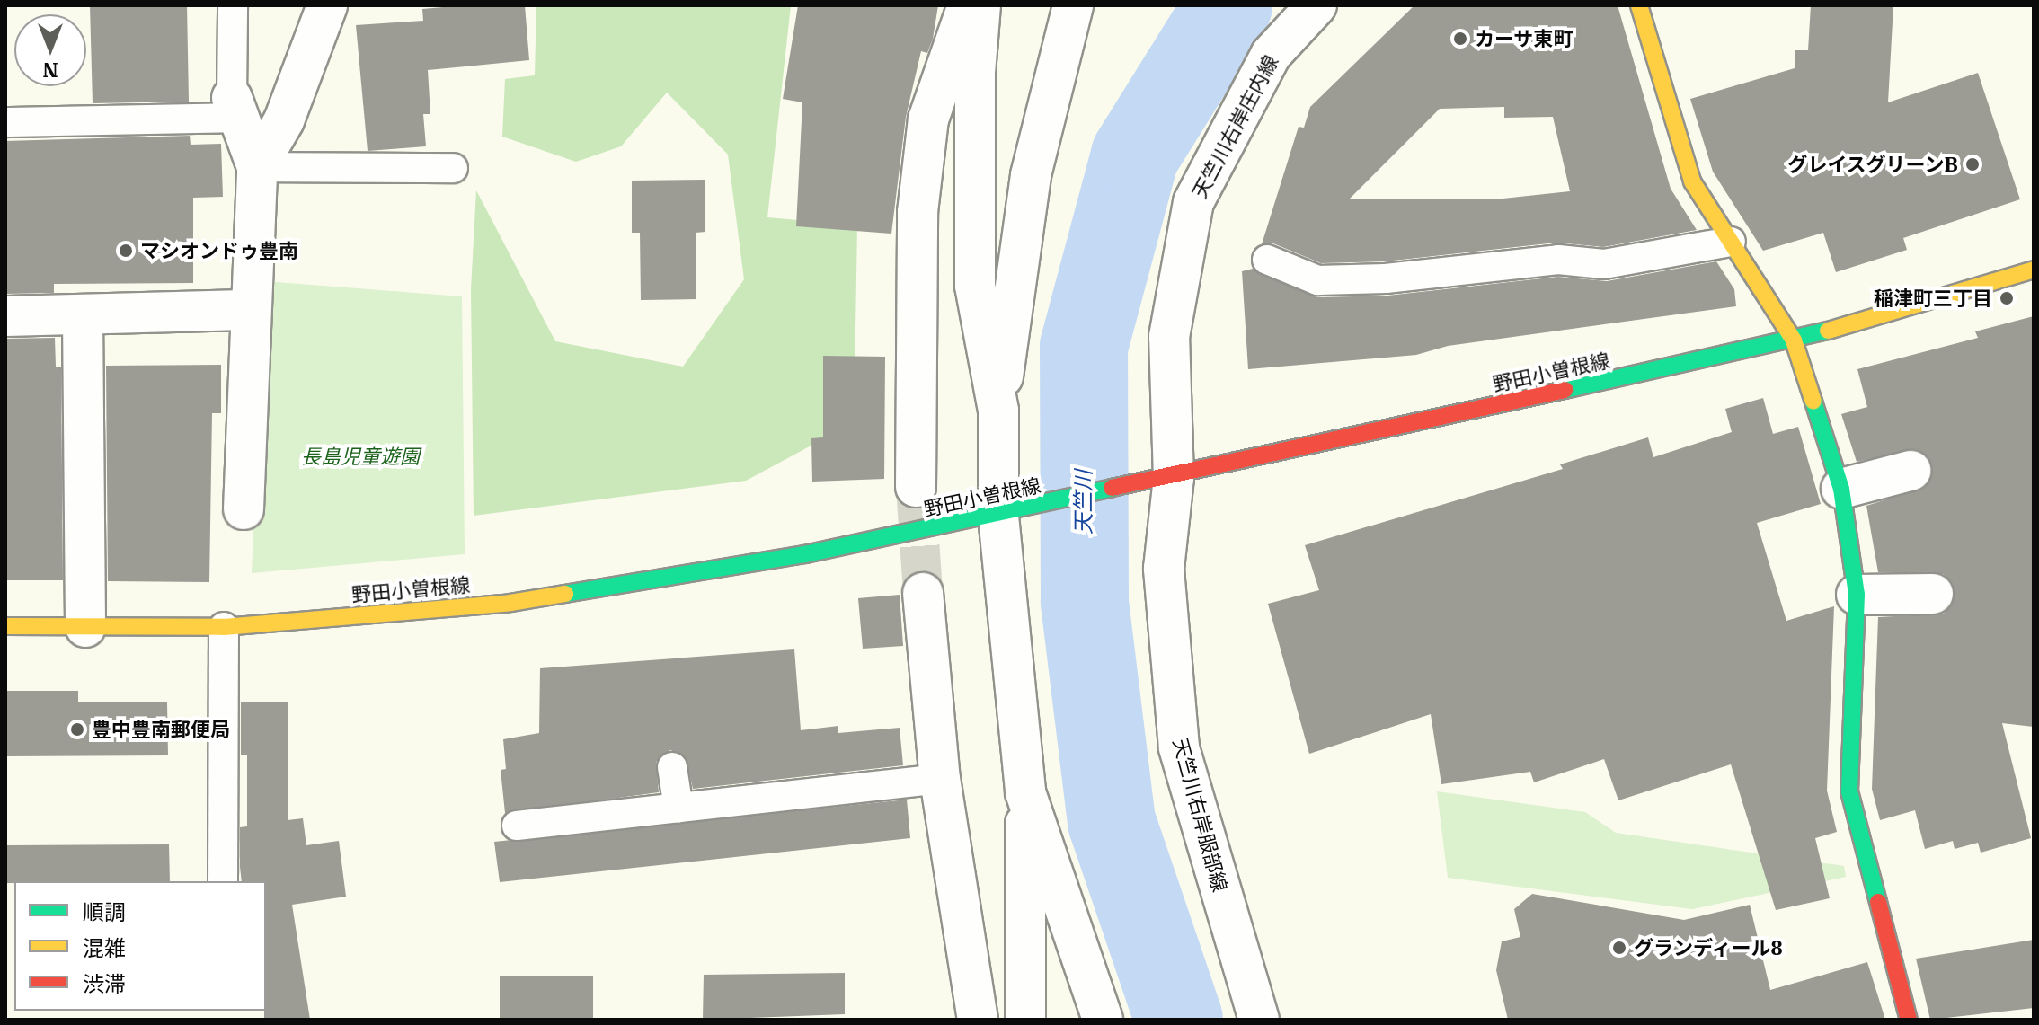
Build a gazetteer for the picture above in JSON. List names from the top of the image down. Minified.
{"streets":{"street":["天竺川右岸庄内線","野田小曽根線","天竺川右岸服部線"]},"crossings":[["天竺川右岸庄内線","野田小曽根線"],["天竺川右岸庄内線","天竺川右岸服部線"],["野田小曽根線","天竺川右岸服部線"]],"water":["天竺川"],"parks":["長島児童遊園"],"places":["カーサ東町","グレイスグリーンB","マシオンドゥ豊南","稲津町三丁目","豊中豊南郵便局","グランディール8"],"legend":["順調","混雑","渋滞"],"north":"bottom"}
